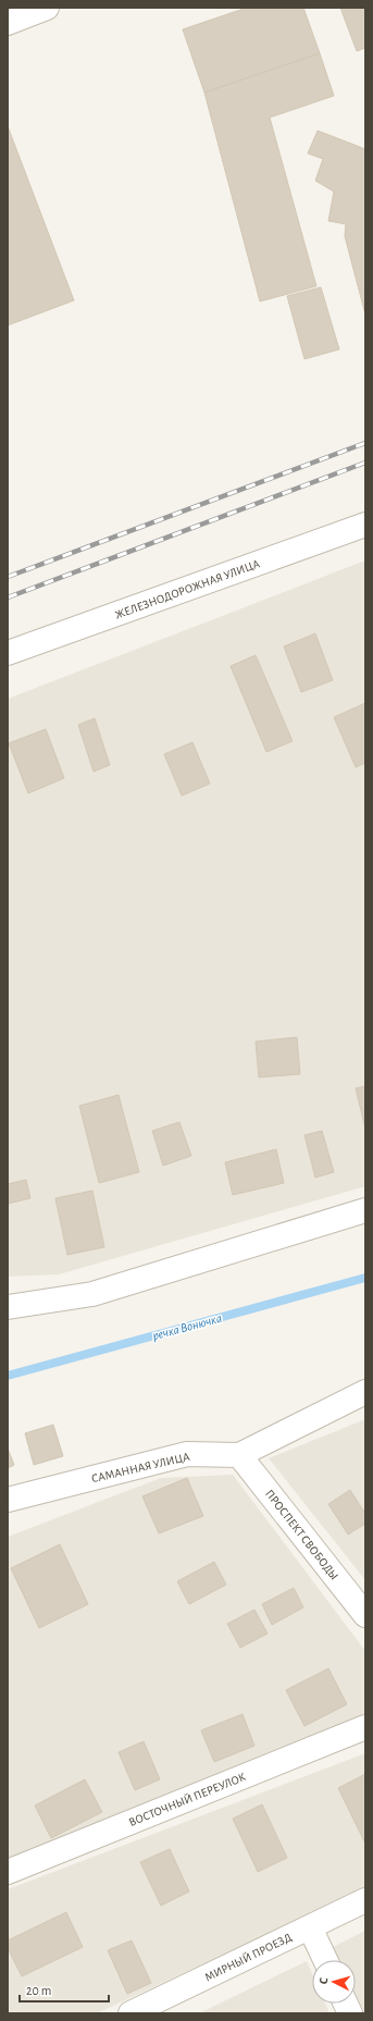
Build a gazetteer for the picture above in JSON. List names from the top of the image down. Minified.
{"streets":{"street":["ЖЕЛЕЗНОДОРОЖНАЯ УЛИЦА","САМАННАЯ УЛИЦА","ПРОСПЕКТ СВОБОДЫ","ВОСТОЧНЫЙ ПЕРЕУЛОК","МИРНЫЙ ПРОЕЗД"]},"crossings":[["САМАННАЯ УЛИЦА","ПРОСПЕКТ СВОБОДЫ"]],"water":["речка Вонючка"],"scale_bar":"20 m","north":"left"}
